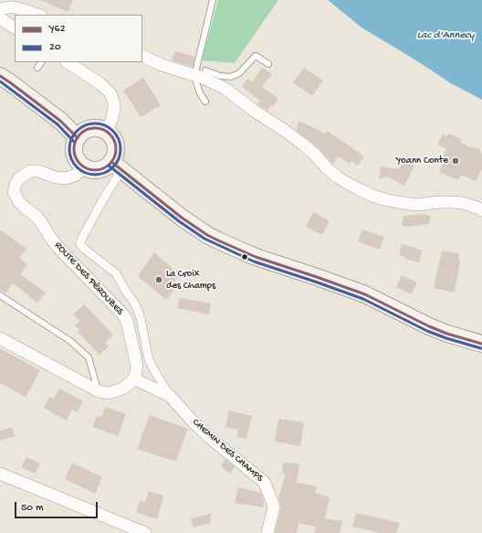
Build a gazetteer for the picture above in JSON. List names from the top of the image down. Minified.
{"streets":{"street":["ROUTE DES PÉROUZES","CHEMIN DES CHAMPS"]},"crossings":[["ROUTE DES PÉROUZES","CHEMIN DES CHAMPS"]],"water":["Lac d'Annecy"],"places":["Yoann Conte","La Croix des Champs"],"lines":["transit line Y62","transit line 20"],"legend":["Y62","20"],"scale_bar":"50 m"}
